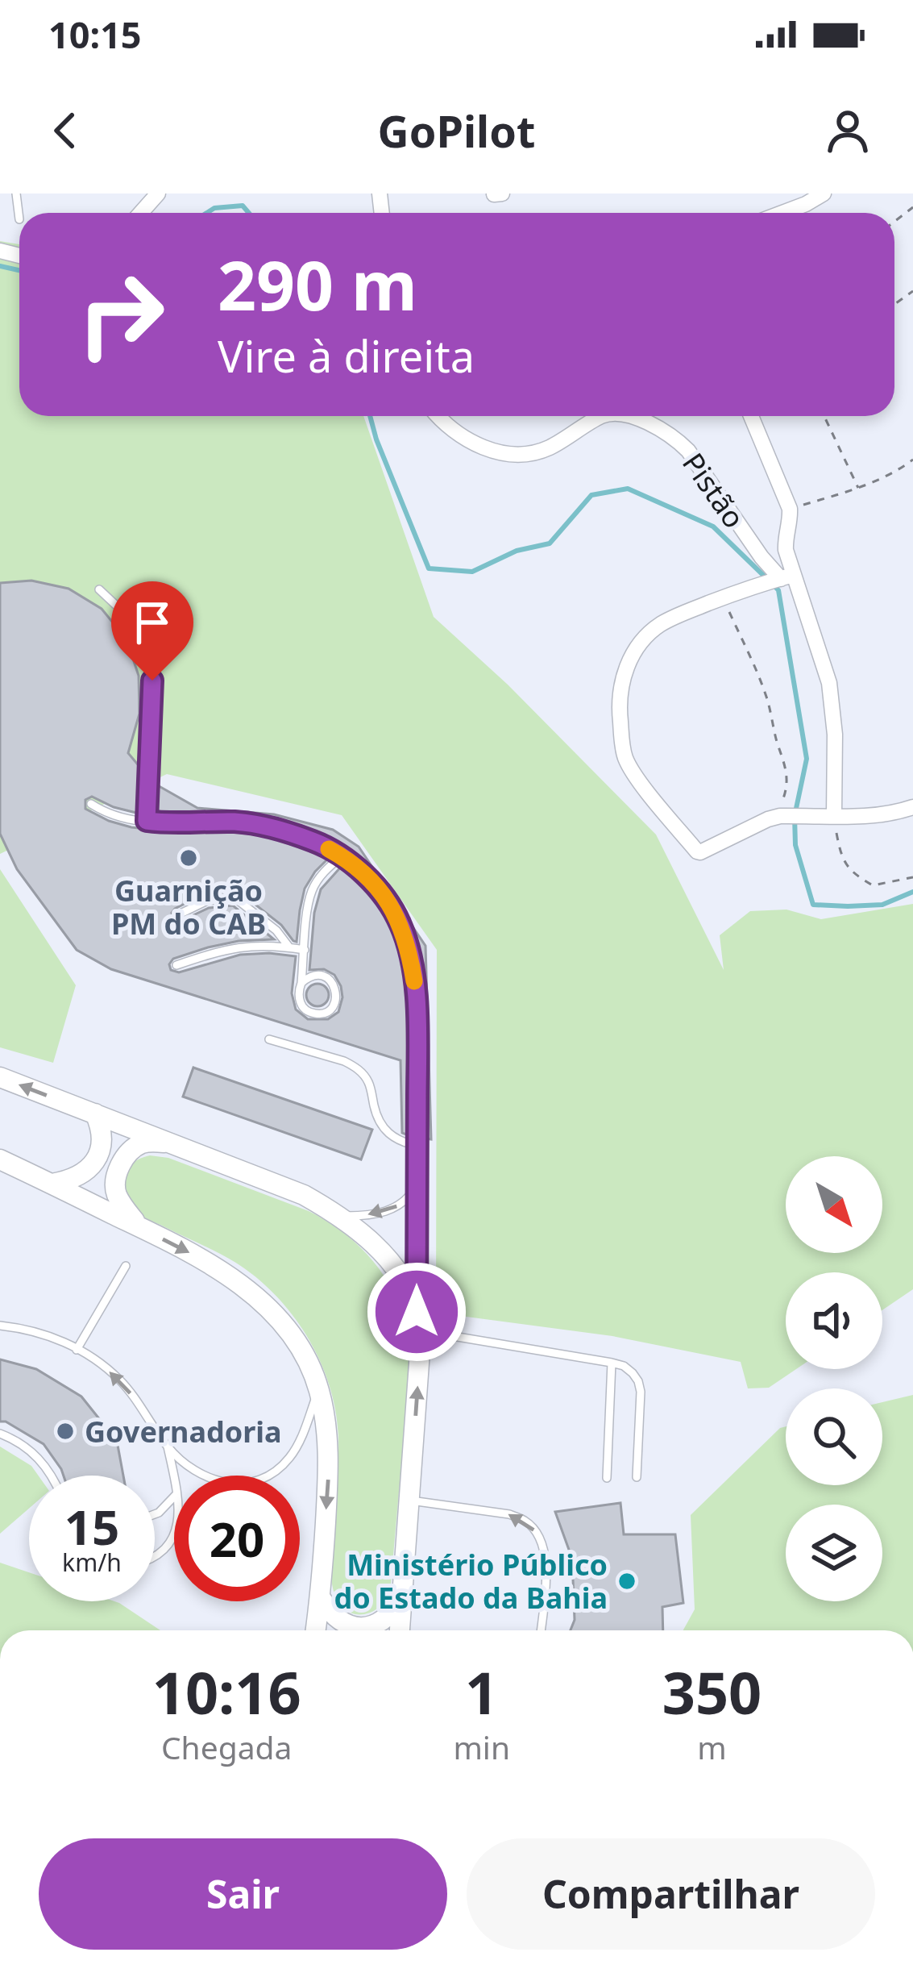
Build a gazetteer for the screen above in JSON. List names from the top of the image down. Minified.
{"streets":{"street":["Pistão"]},"places":["Guarnição PM do CAB","Governadoria","Ministério Público do Estado da Bahia"],"north":"bottom right","page":{"status":"10:15","header":"GoPilot","turn":["290 m","Vire à direita"],"speed":"15 km/h","limit":"20","eta":["10:16","Chegada","1","min","350","m"],"buttons":["Sair","Compartilhar"]}}
